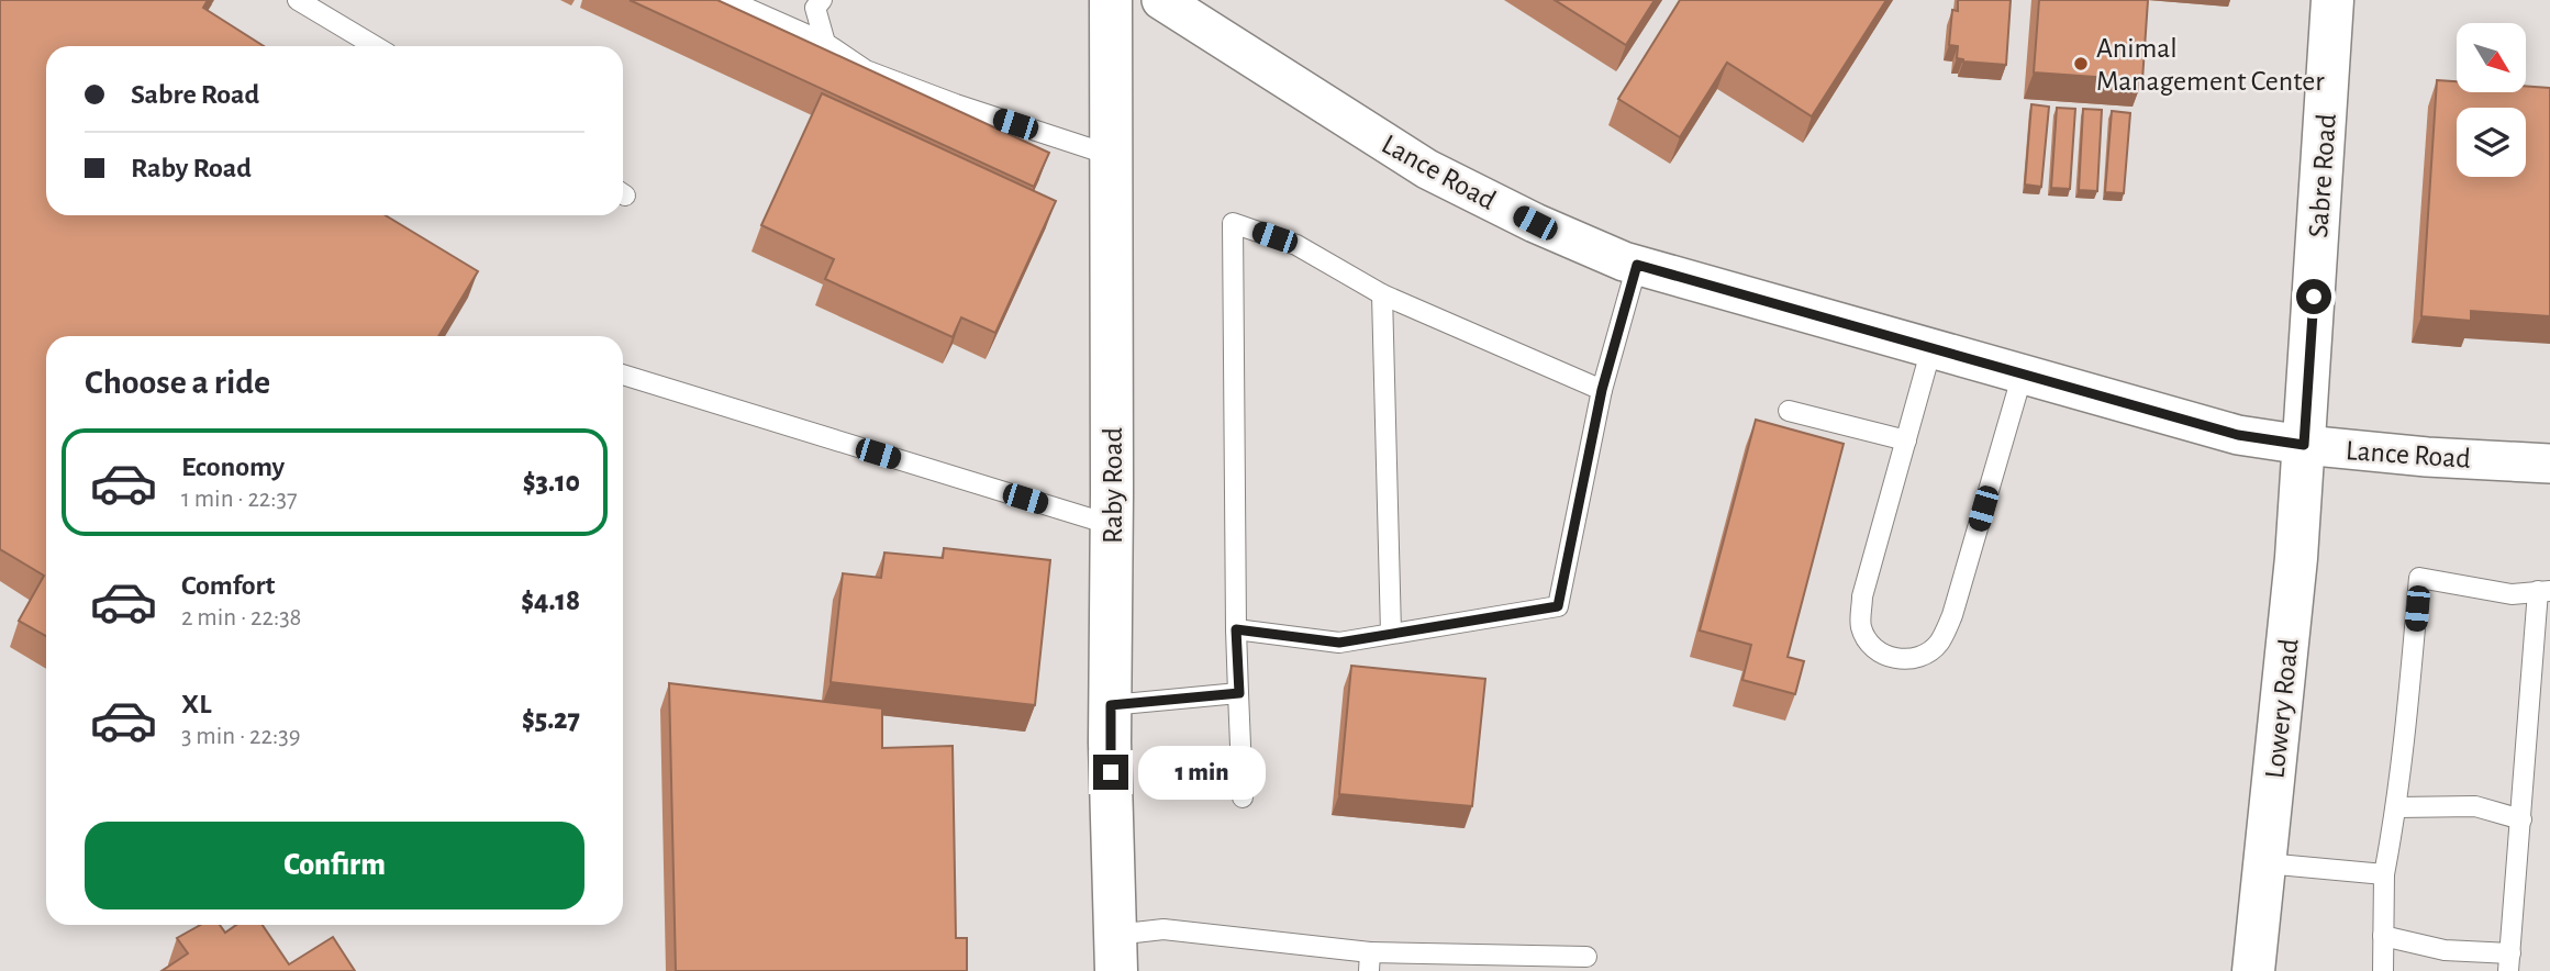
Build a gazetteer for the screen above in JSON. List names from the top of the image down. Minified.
{"streets":{"street":["Lance Road","Sabre Road","Raby Road","Lowery Road"]},"crossings":[["Lance Road","Sabre Road"],["Lance Road","Lowery Road"],["Sabre Road","Lowery Road"]],"places":["Animal Management Center"],"north":"bottom right","page":{"banner":["Sabre Road","Raby Road"],"heading":"Choose a ride","list":[{"name":"Economy","note":"1 min · 22:37","value":"$3.10"},{"name":"Comfort","note":"2 min · 22:38","value":"$4.18"},{"name":"XL","note":"3 min · 22:39","value":"$5.27"}],"bubble":"1 min","buttons":"Confirm"}}
